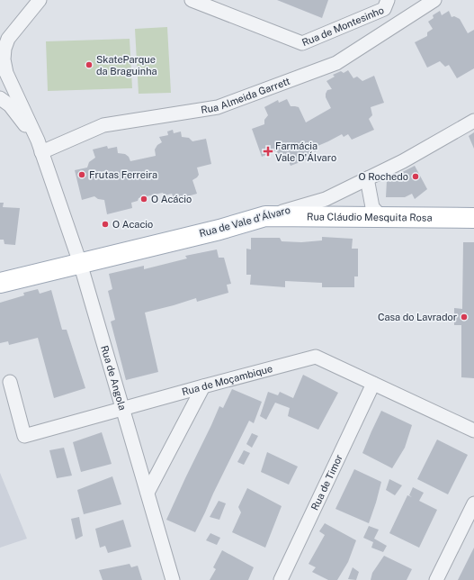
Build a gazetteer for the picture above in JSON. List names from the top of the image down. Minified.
{"streets":{"main road":["Rua Cláudio Mesquita Rosa","Rua de Vale d'Álvaro"],"street":["Rua de Montesinho","Rua Almeida Garrett","Rua de Angola","Rua de Moçambique","Rua de Timor"]},"crossings":[["Rua Almeida Garrett","Rua de Angola"],["Rua Cláudio Mesquita Rosa","Rua de Vale d'Álvaro"],["Rua de Vale d'Álvaro","Rua de Angola"],["Rua de Angola","Rua de Moçambique"],["Rua de Moçambique","Rua de Timor"]],"places":{"other":["SkateParque da Braguinha","Frutas Ferreira","O Rochedo","O Acácio","O Acacio","Casa do Lavrador"],"health":["Farmácia Vale D'Álvaro"]}}
